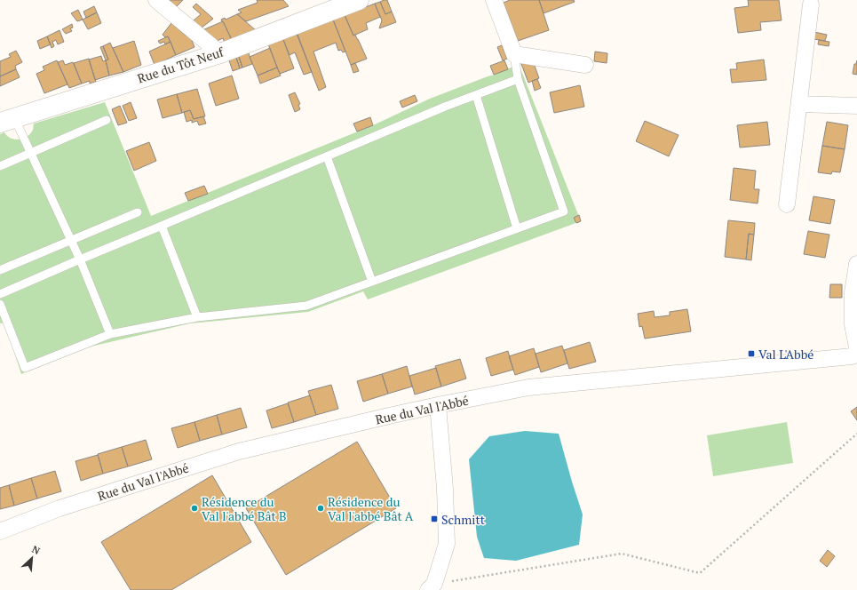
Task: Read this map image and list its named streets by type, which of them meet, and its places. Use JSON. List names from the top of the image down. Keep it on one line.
{"streets":{"street":["Rue du Tôt Neuf","Rue du Val l'Abbé"]},"places":{"transit":["Val L'Abbé","Schmitt"],"other":["Résidence du Val l'abbé Bât B","Résidence du Val l'abbé Bât A"]},"north":"top right"}
